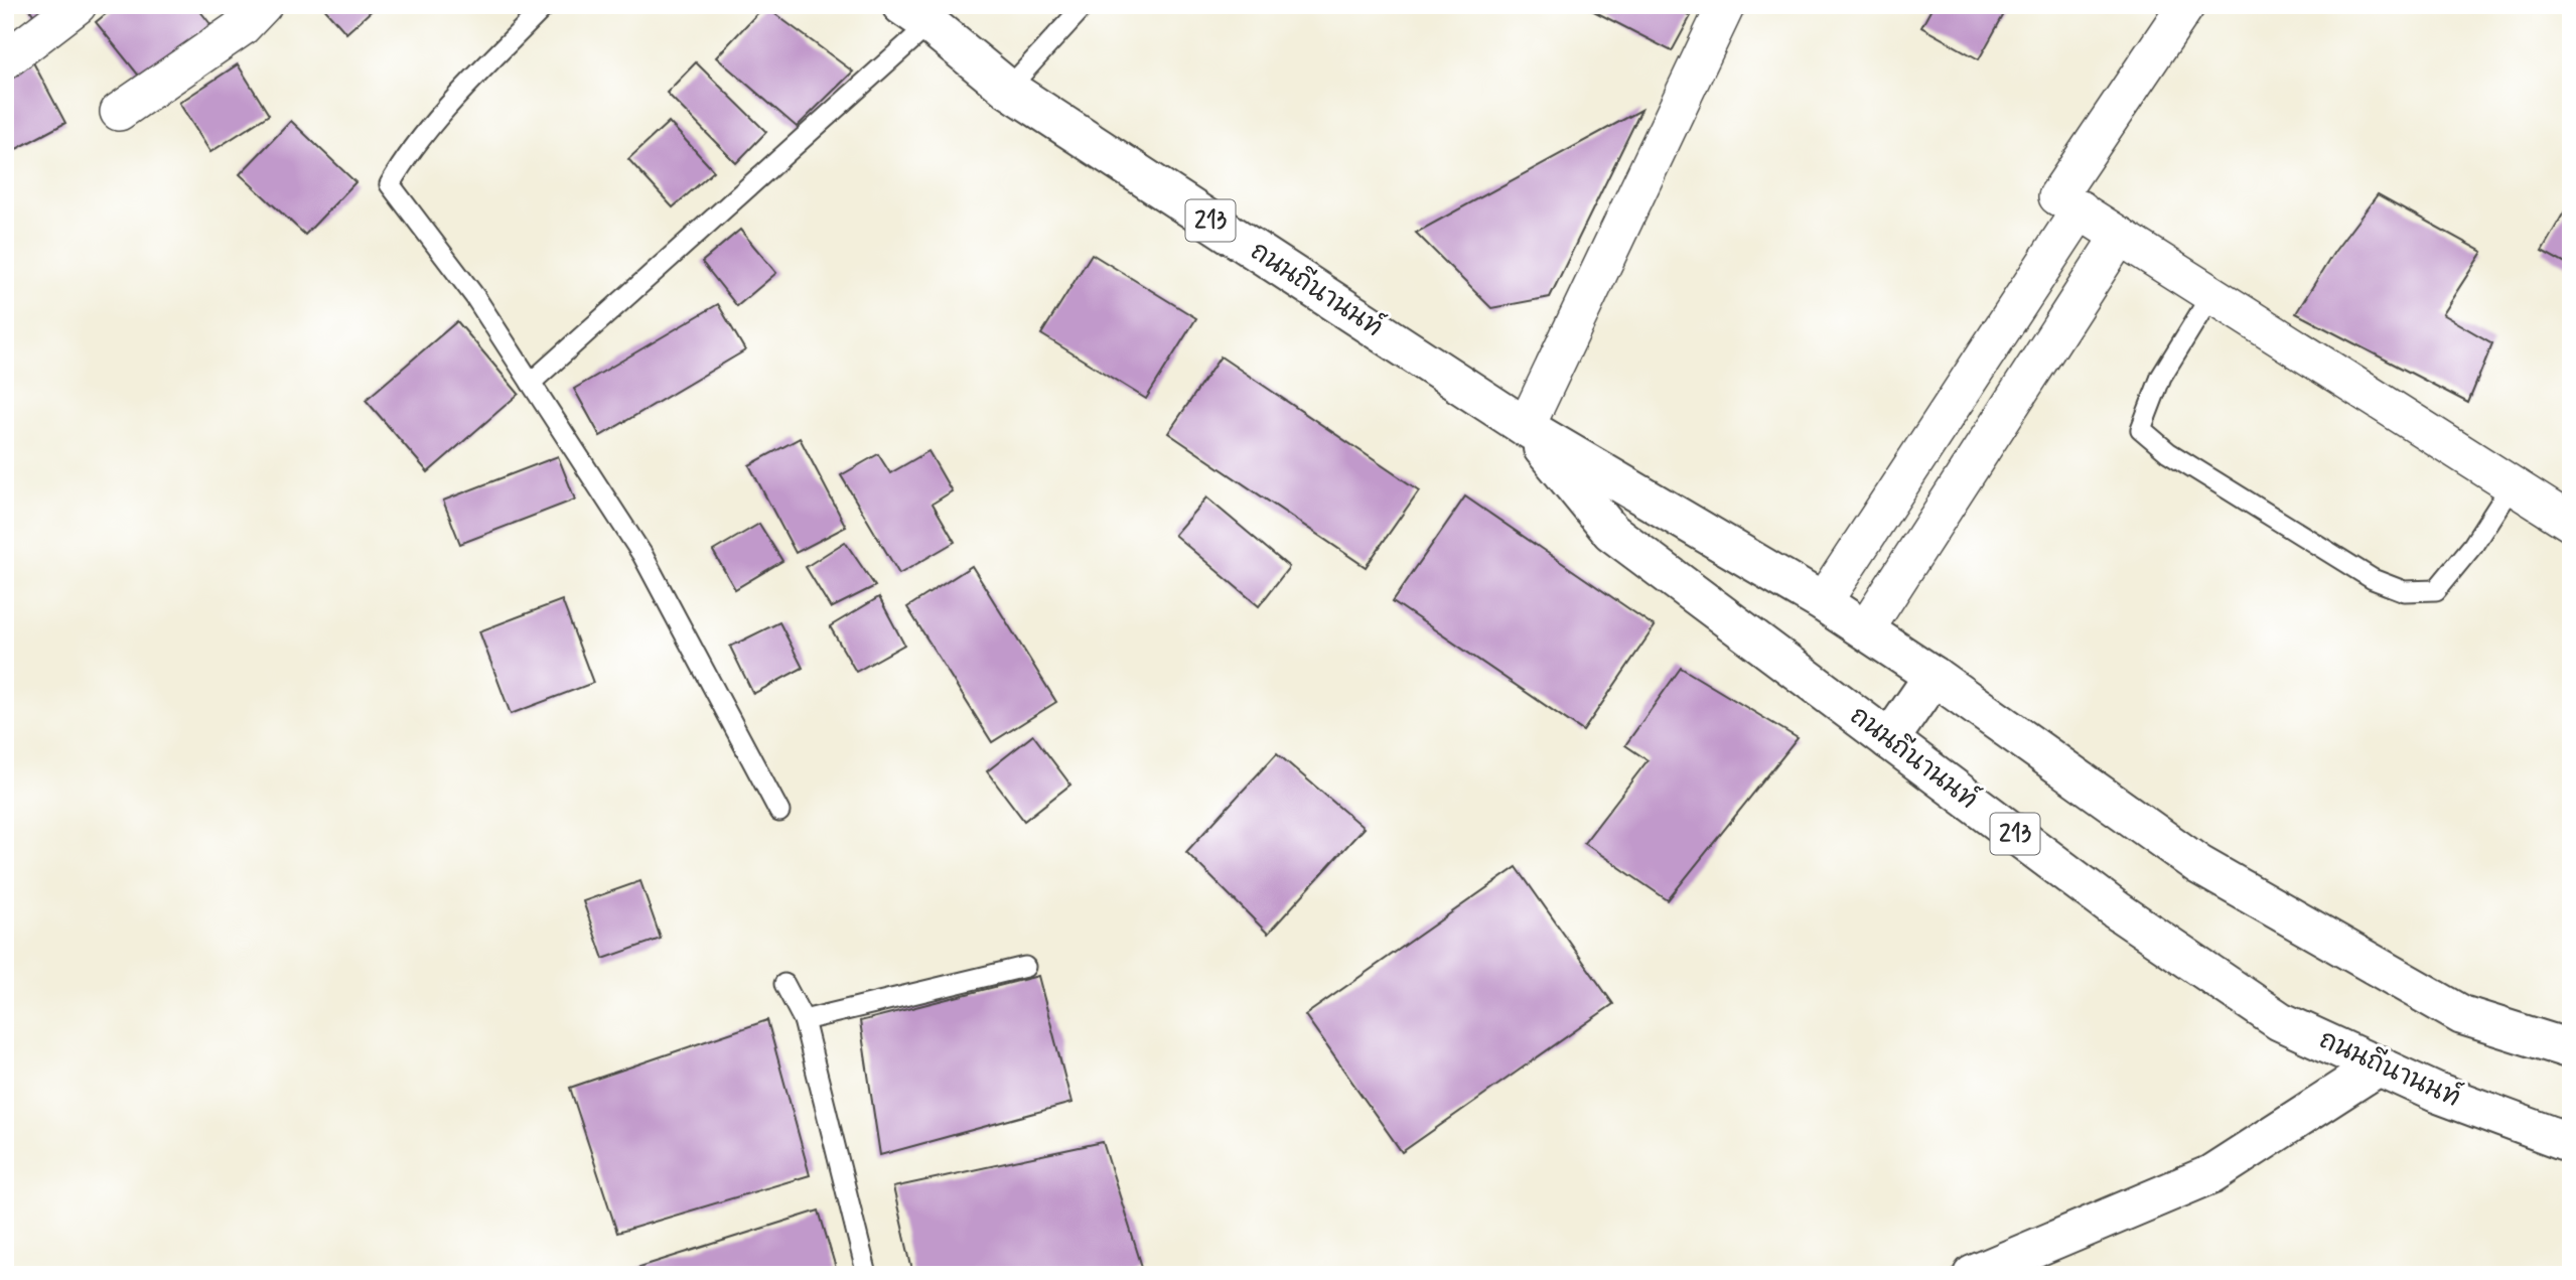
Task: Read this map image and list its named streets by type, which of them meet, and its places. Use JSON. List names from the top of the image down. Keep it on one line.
{"streets":{"main road":["213","ถนนถีนานนท์"]}}
